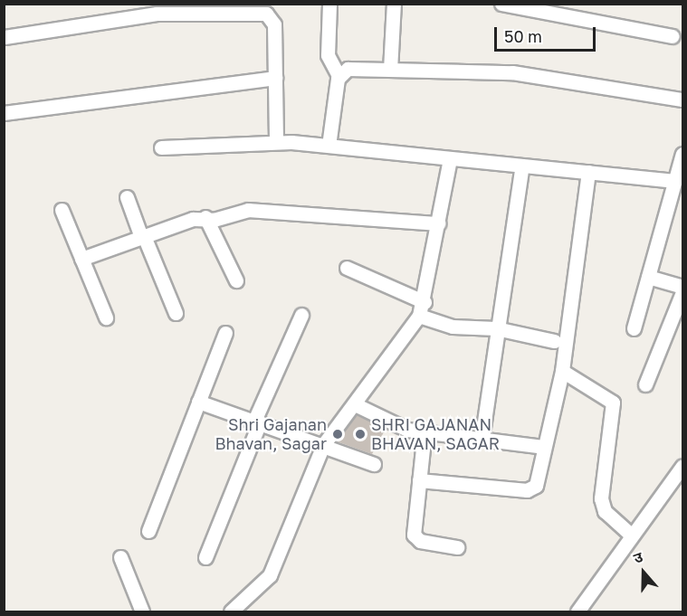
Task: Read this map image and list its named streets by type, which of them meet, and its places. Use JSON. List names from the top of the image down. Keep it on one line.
{"places":["Shri Gajanan Bhavan, Sagar","SHRI GAJANAN BHAVAN, SAGAR"],"scale_bar":"50 m","north":"top"}
